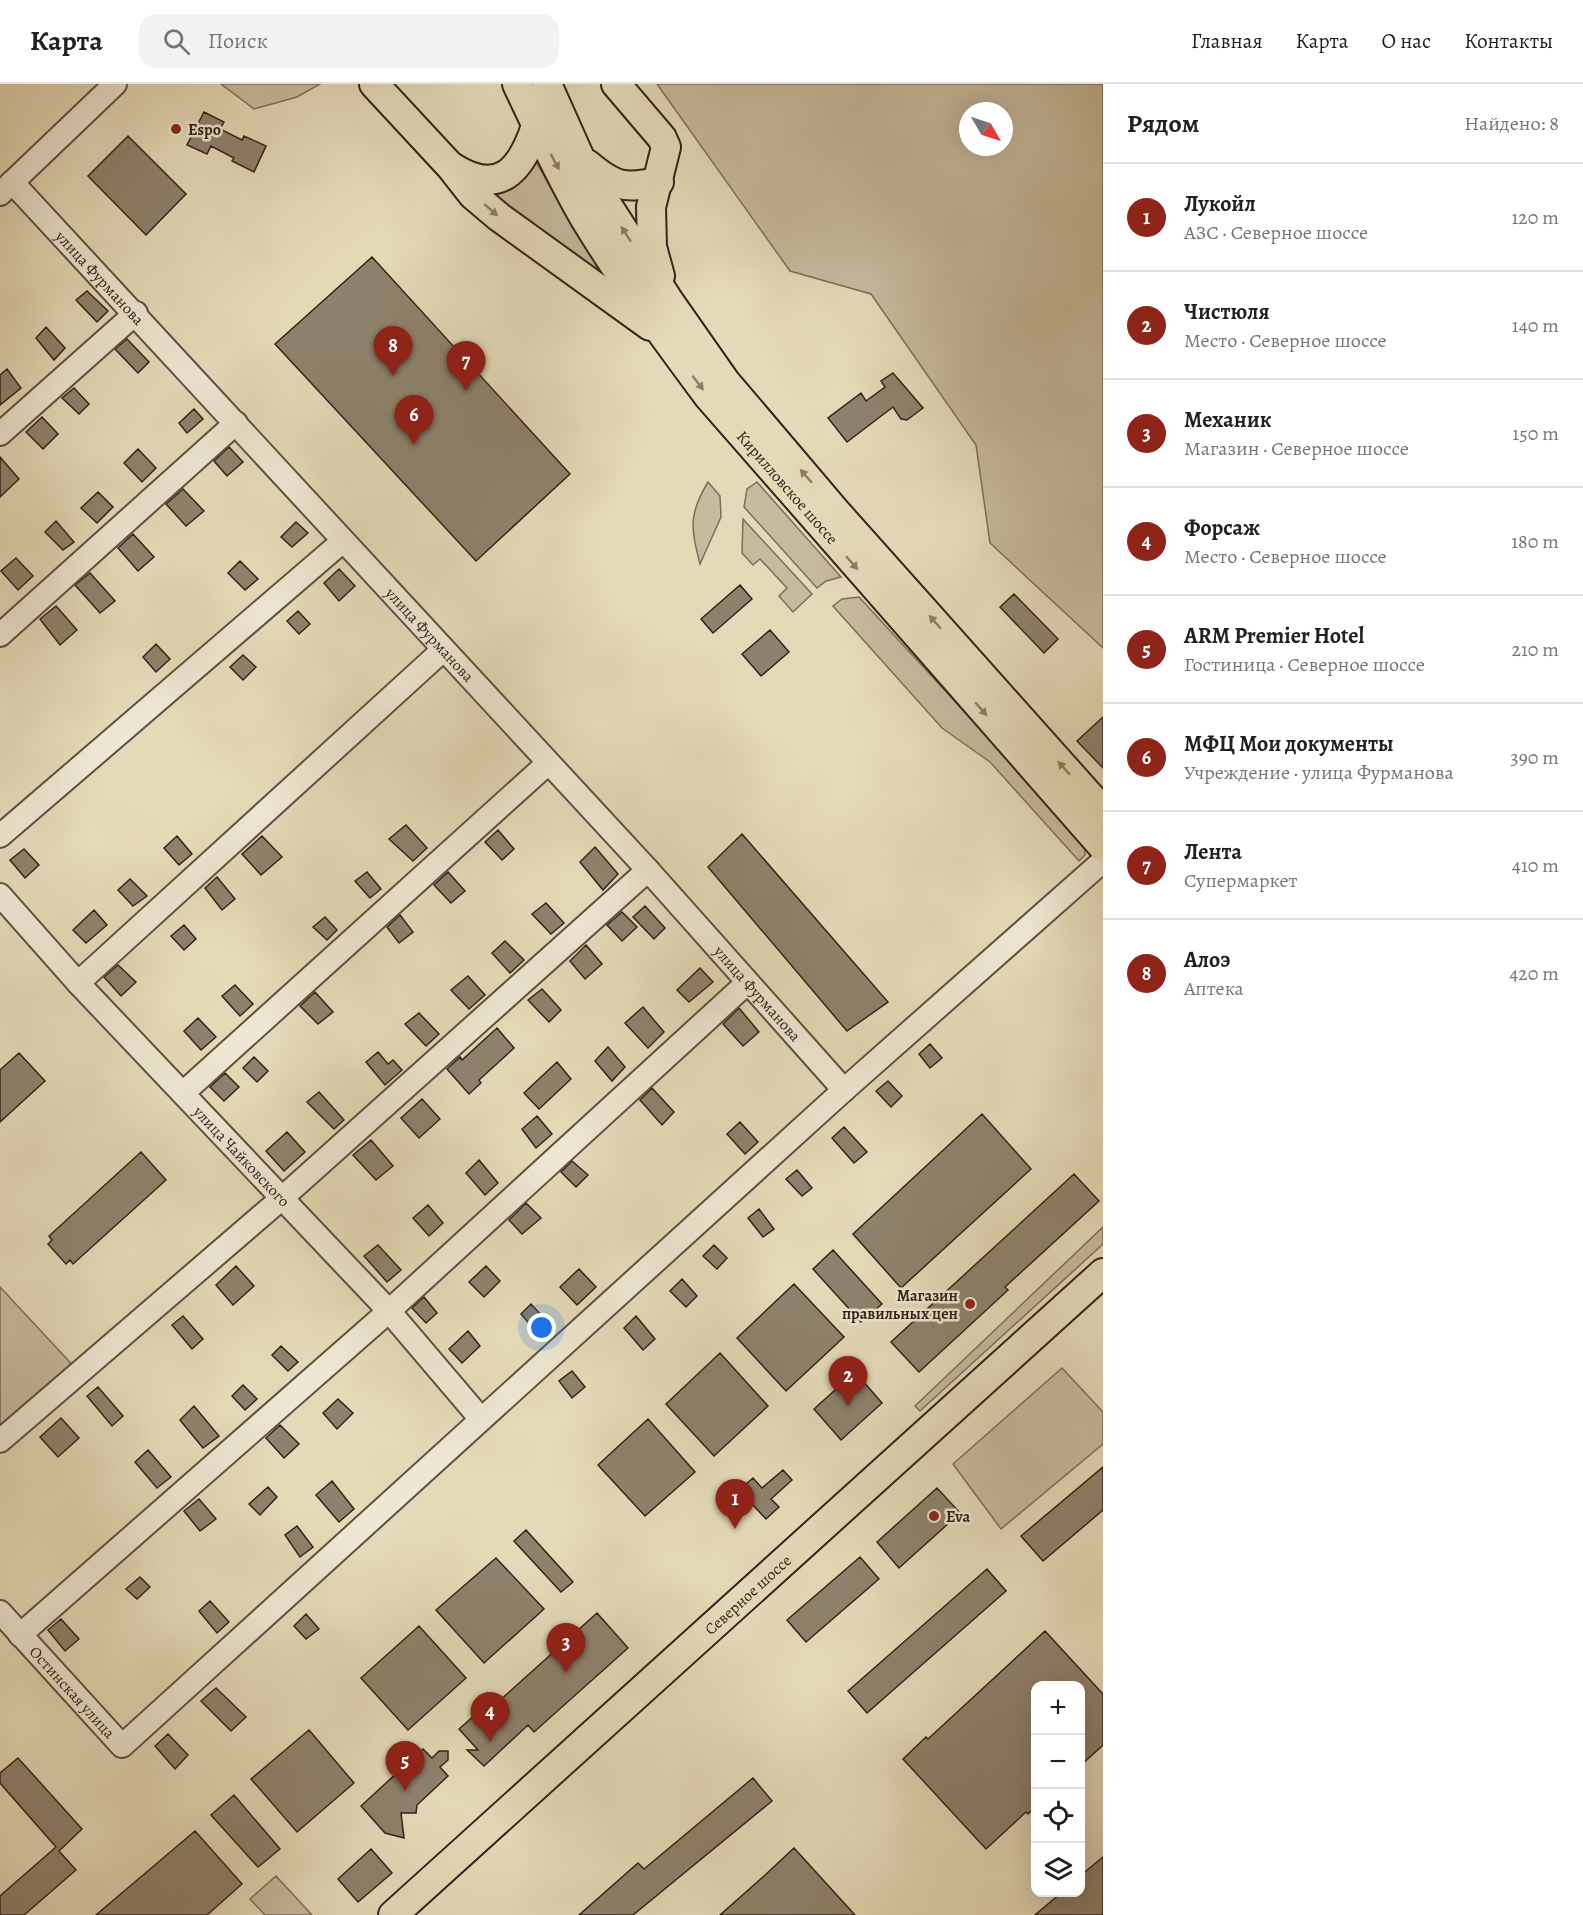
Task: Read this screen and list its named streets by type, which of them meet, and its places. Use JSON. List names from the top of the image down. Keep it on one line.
{"streets":{"main road":["Кирилловское шоссе","Северное шоссе"],"street":["улица Фурманова","улица Чайковского","Остинская улица"]},"crossings":[["улица Чайковского","Остинская улица"]],"places":["Espo","Магазин правильных цен","Eva"],"north":"bottom right","page":{"header":"Карта","search":"Поиск","nav":["Главная","Карта","О нас","Контакты"],"heading":["Рядом","Найдено: 8"],"list":[{"mark":"1","name":"Лукойл","note":"АЗС · Северное шоссе","value":"120 m"},{"mark":"2","name":"Чистюля","note":"Место · Северное шоссе","value":"140 m"},{"mark":"3","name":"Механик","note":"Магазин · Северное шоссе","value":"150 m"},{"mark":"4","name":"Форсаж","note":"Место · Северное шоссе","value":"180 m"},{"mark":"5","name":"ARM Premier Hotel","note":"Гостиница · Северное шоссе","value":"210 m"},{"mark":"6","name":"МФЦ Мои документы","note":"Учреждение · улица Фурманова","value":"390 m"},{"mark":"7","name":"Лента","note":"Супермаркет","value":"410 m"},{"mark":"8","name":"Алоэ","note":"Аптека","value":"420 m"}],"pins":["8","7","6","2","1","3","4","5"],"map_buttons":["+","−"]}}
